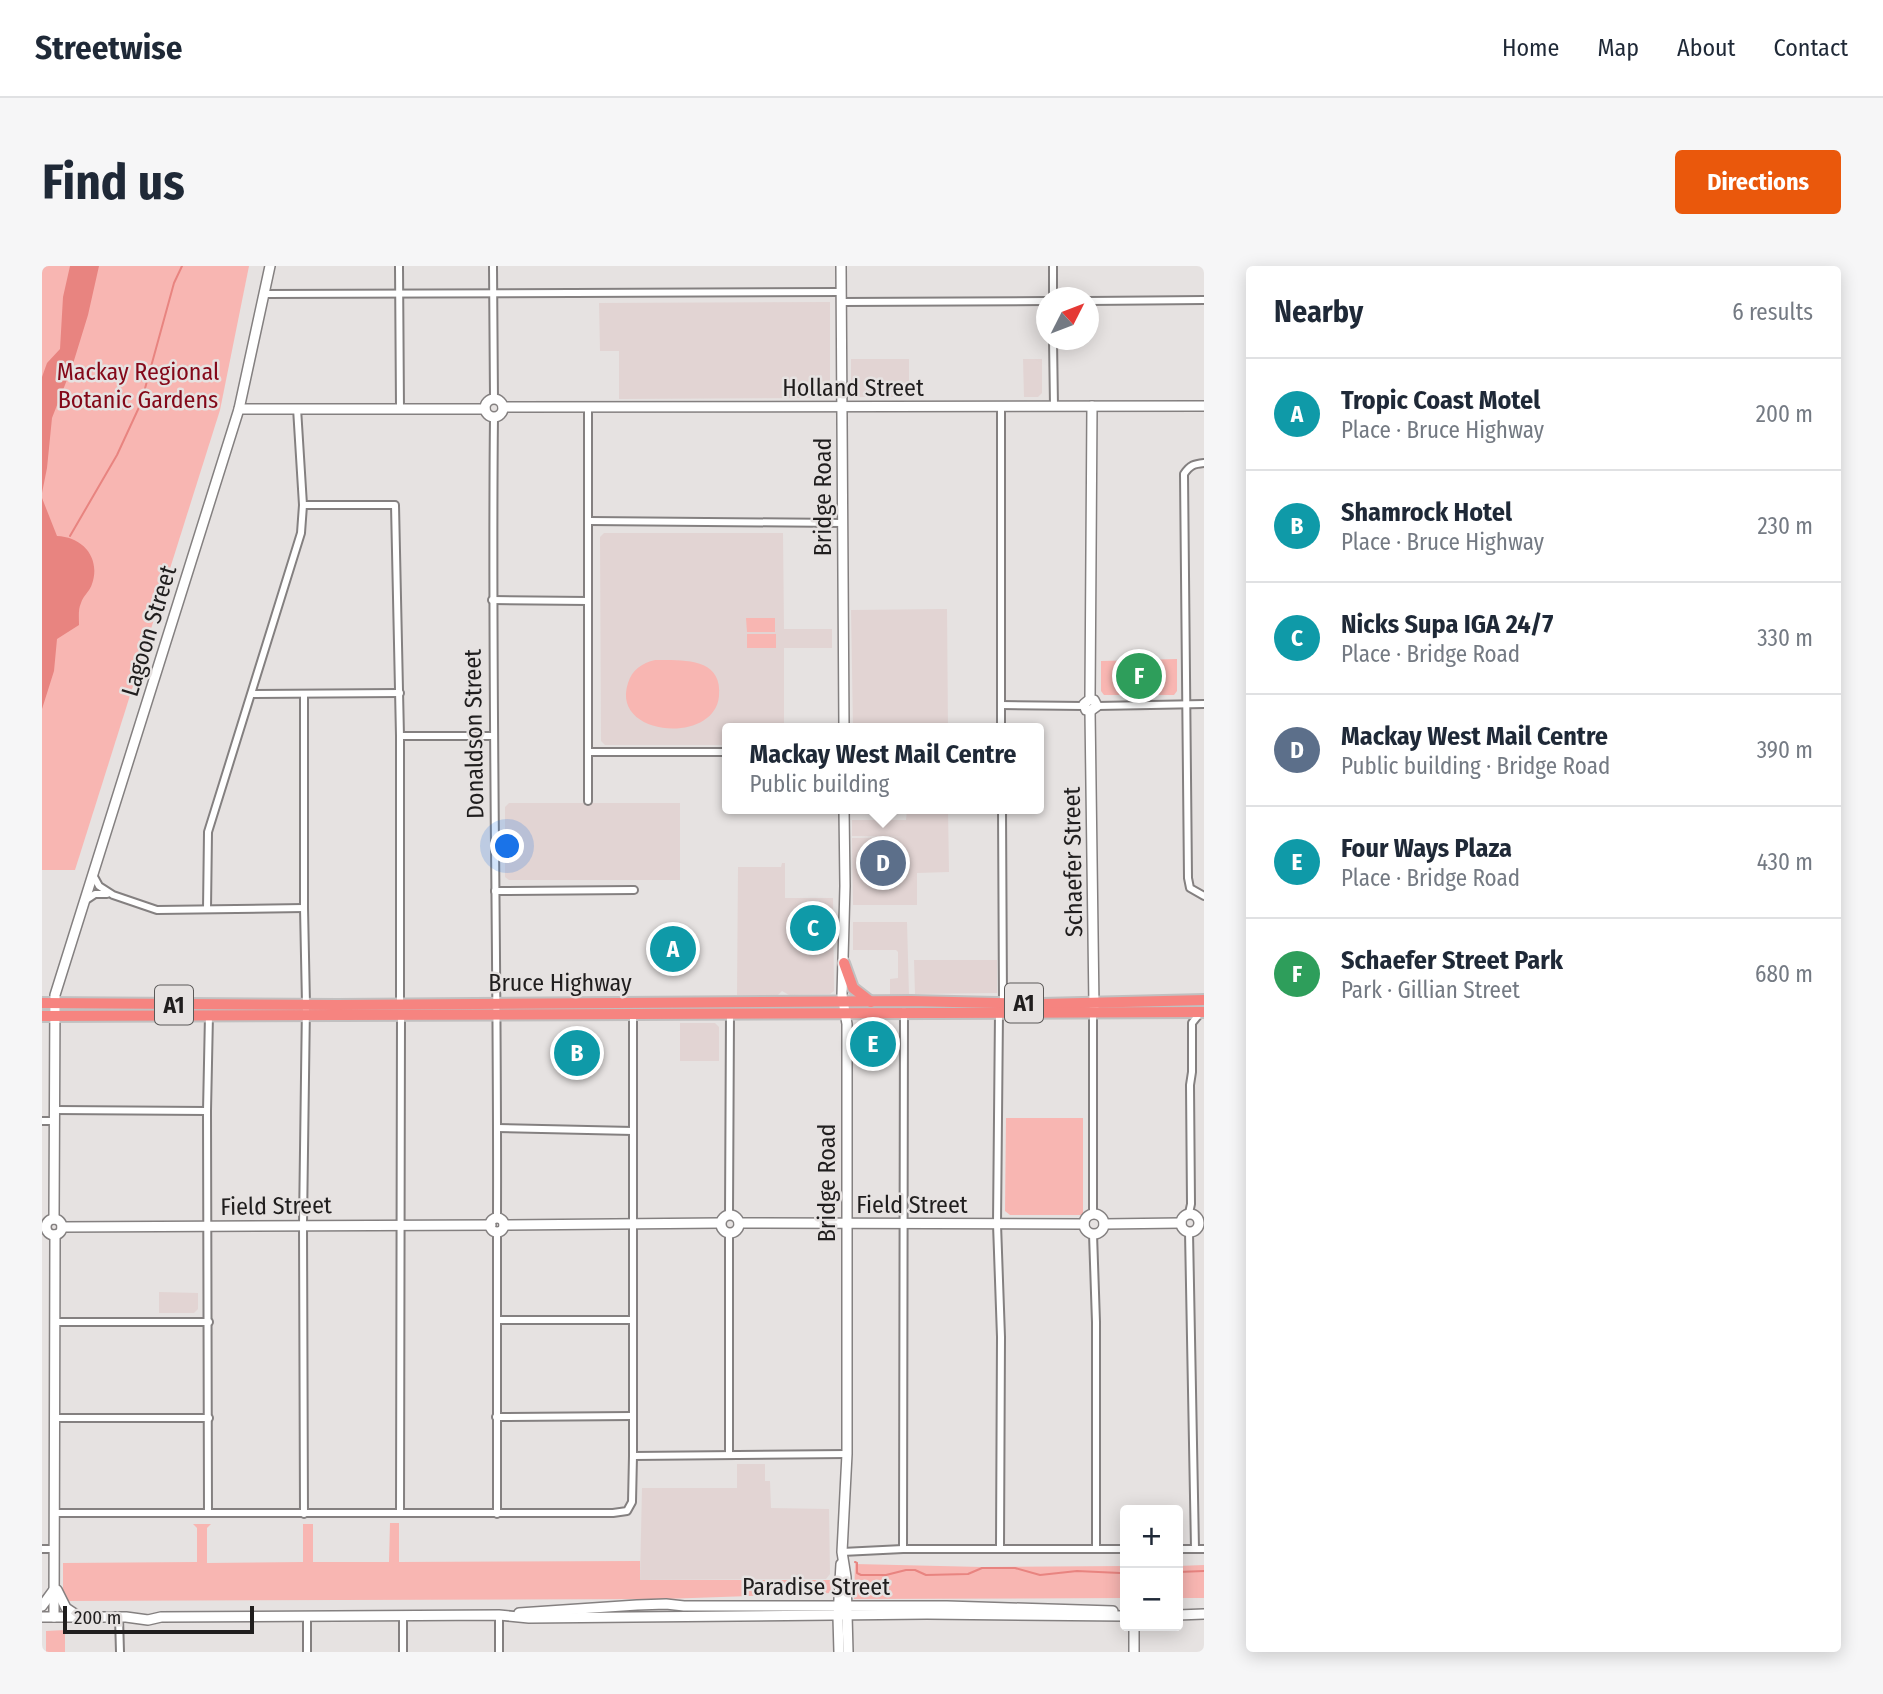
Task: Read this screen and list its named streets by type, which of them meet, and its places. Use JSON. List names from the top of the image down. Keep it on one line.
{"streets":{"highway":["Bruce Highway","A1"],"street":["Holland Street","Bridge Road","Lagoon Street","Donaldson Street","Schaefer Street","Field Street","Paradise Street"]},"crossings":[["Holland Street","Bridge Road"],["Holland Street","Donaldson Street"],["Holland Street","Schaefer Street"],["Bridge Road","Bruce Highway"],["Bridge Road","Field Street"],["Bridge Road","Paradise Street"],["Lagoon Street","Bruce Highway"],["Lagoon Street","Field Street"],["Donaldson Street","Bruce Highway"],["Donaldson Street","Field Street"],["Schaefer Street","Bruce Highway"]],"parks":["Mackay Regional Botanic Gardens"],"scale_bar":"200 m","north":"top right","page":{"header":"Streetwise","nav":["Home","Map","About","Contact"],"buttons":"Directions","title":"Find us","heading":["Nearby","6 results"],"list":[{"mark":"A","name":"Tropic Coast Motel","note":"Place · Bruce Highway","value":"200 m"},{"mark":"B","name":"Shamrock Hotel","note":"Place · Bruce Highway","value":"230 m"},{"mark":"C","name":"Nicks Supa IGA 24/7","note":"Place · Bridge Road","value":"330 m"},{"mark":"D","name":"Mackay West Mail Centre","note":"Public building · Bridge Road","value":"390 m"},{"mark":"E","name":"Four Ways Plaza","note":"Place · Bridge Road","value":"430 m"},{"mark":"F","name":"Schaefer Street Park","note":"Park · Gillian Street","value":"680 m"}],"pins":["F","D","C","A","E","B"],"popup":["Mackay West Mail Centre","Public building"],"map_buttons":["+","−"],"scale":"200 m"}}
